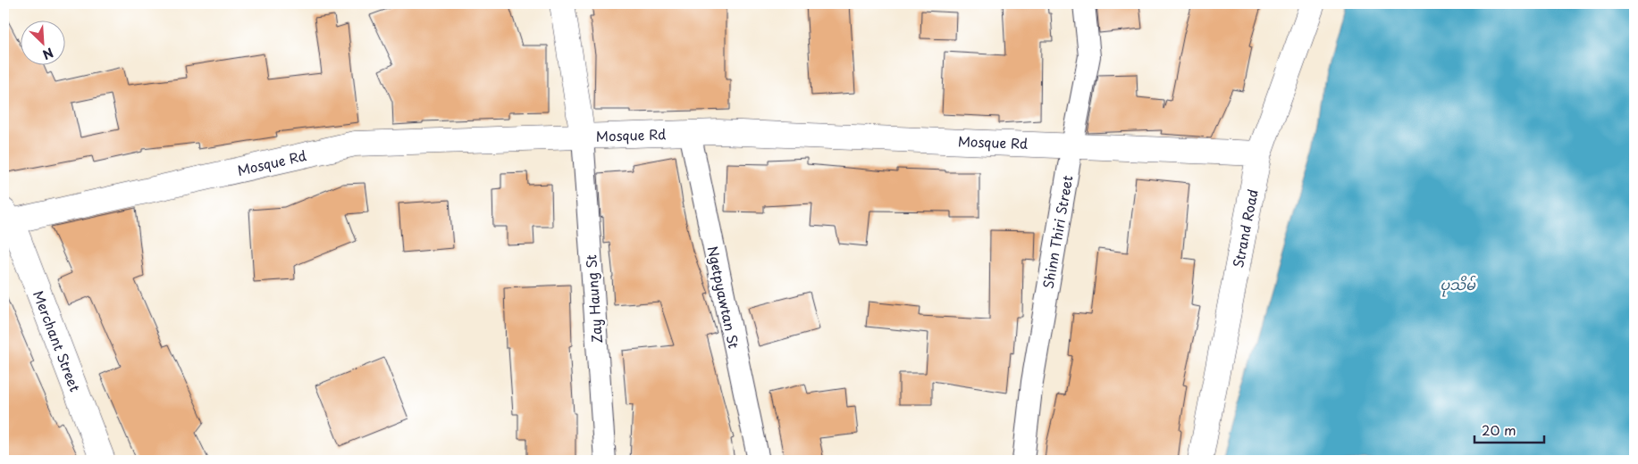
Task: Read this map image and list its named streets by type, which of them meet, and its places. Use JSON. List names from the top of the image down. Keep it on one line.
{"streets":{"street":["Mosque Rd","Strand Road","Shinn Thiri Street","Ngetpyawtan St","Zay Haung St","Merchant Street"]},"crossings":[["Mosque Rd","Strand Road"],["Mosque Rd","Shinn Thiri Street"],["Mosque Rd","Ngetpyawtan St"],["Mosque Rd","Zay Haung St"],["Mosque Rd","Merchant Street"]],"water":["ပုသိမ်"],"scale_bar":"20 m","north":"bottom right"}
